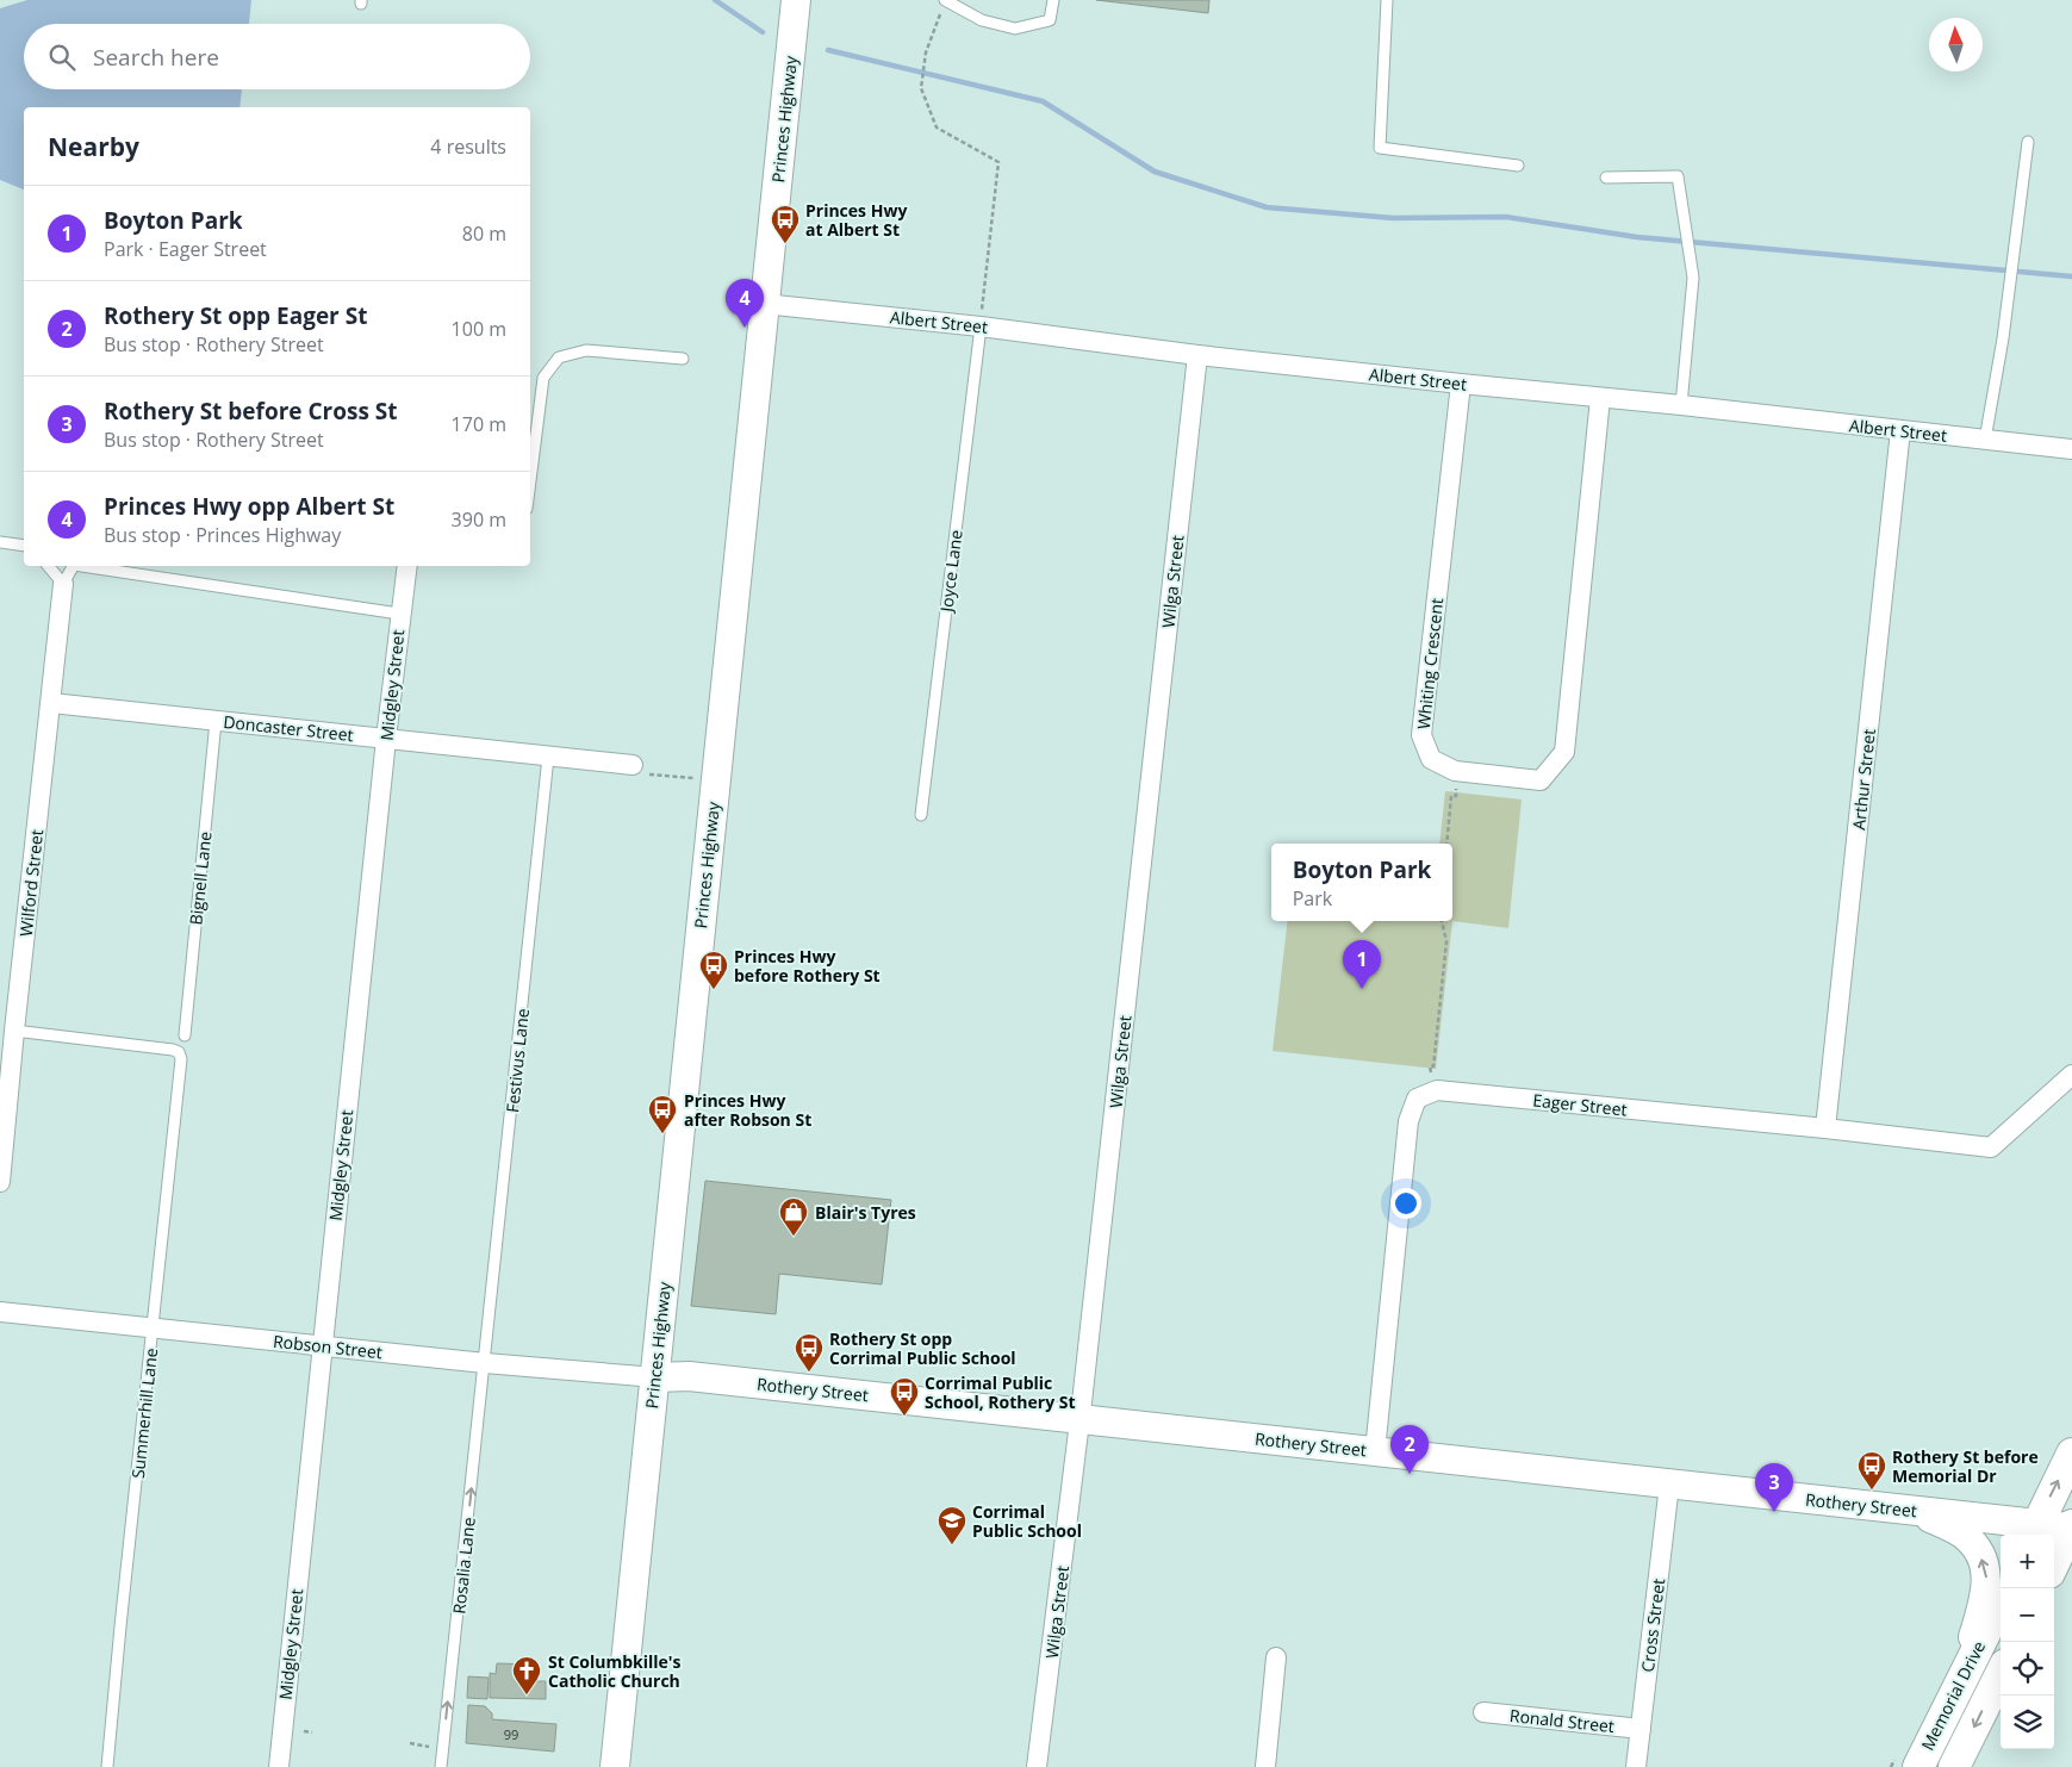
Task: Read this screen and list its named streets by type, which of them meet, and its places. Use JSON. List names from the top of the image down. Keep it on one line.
{"streets":{"main road":["Princes Highway","Rothery Street","Memorial Drive"],"street":["Albert Street","Wilga Street","Whiting Crescent","Midgley Street","Doncaster Street","Arthur Street","Wilford Street","Eager Street","Robson Street","Cross Street","Ronald Street"],"lane":["Joyce Lane","Bignell Lane","Festivus Lane","Summerhill Lane","Rosalia Lane"]},"crossings":[["Princes Highway","Albert Street"],["Princes Highway","Robson Street"],["Princes Highway","Rothery Street"],["Albert Street","Joyce Lane"],["Albert Street","Wilga Street"],["Albert Street","Whiting Crescent"],["Albert Street","Arthur Street"],["Wilga Street","Rothery Street"],["Midgley Street","Doncaster Street"],["Midgley Street","Robson Street"],["Doncaster Street","Bignell Lane"],["Doncaster Street","Wilford Street"],["Doncaster Street","Festivus Lane"],["Arthur Street","Eager Street"],["Wilford Street","Summerhill Lane"],["Festivus Lane","Robson Street"],["Festivus Lane","Rosalia Lane"],["Eager Street","Rothery Street"],["Robson Street","Rothery Street"],["Robson Street","Summerhill Lane"],["Robson Street","Rosalia Lane"],["Rothery Street","Cross Street"],["Cross Street","Ronald Street"]],"one_way":["Rosalia Lane"],"places":{"bus stop":["Princes Hwy at Albert St","Princes Hwy before Rothery St","Princes Hwy after Robson St","Rothery St opp Corrimal Public School","Corrimal Public School, Rothery St","Rothery St before Memorial Dr"],"shop":["Blair's Tyres"],"school or university":["Corrimal Public School"],"church":["St Columbkille's Catholic Church"]},"house_numbers":["99"],"north":"top","page":{"search":"Search here","heading":["Nearby","4 results"],"list":[{"mark":"1","name":"Boyton Park","note":"Park · Eager Street","value":"80 m"},{"mark":"2","name":"Rothery St opp Eager St","note":"Bus stop · Rothery Street","value":"100 m"},{"mark":"3","name":"Rothery St before Cross St","note":"Bus stop · Rothery Street","value":"170 m"},{"mark":"4","name":"Princes Hwy opp Albert St","note":"Bus stop · Princes Highway","value":"390 m"}],"pins":["4","1","2","3"],"popup":["Boyton Park","Park"],"map_buttons":["+","−"]}}
